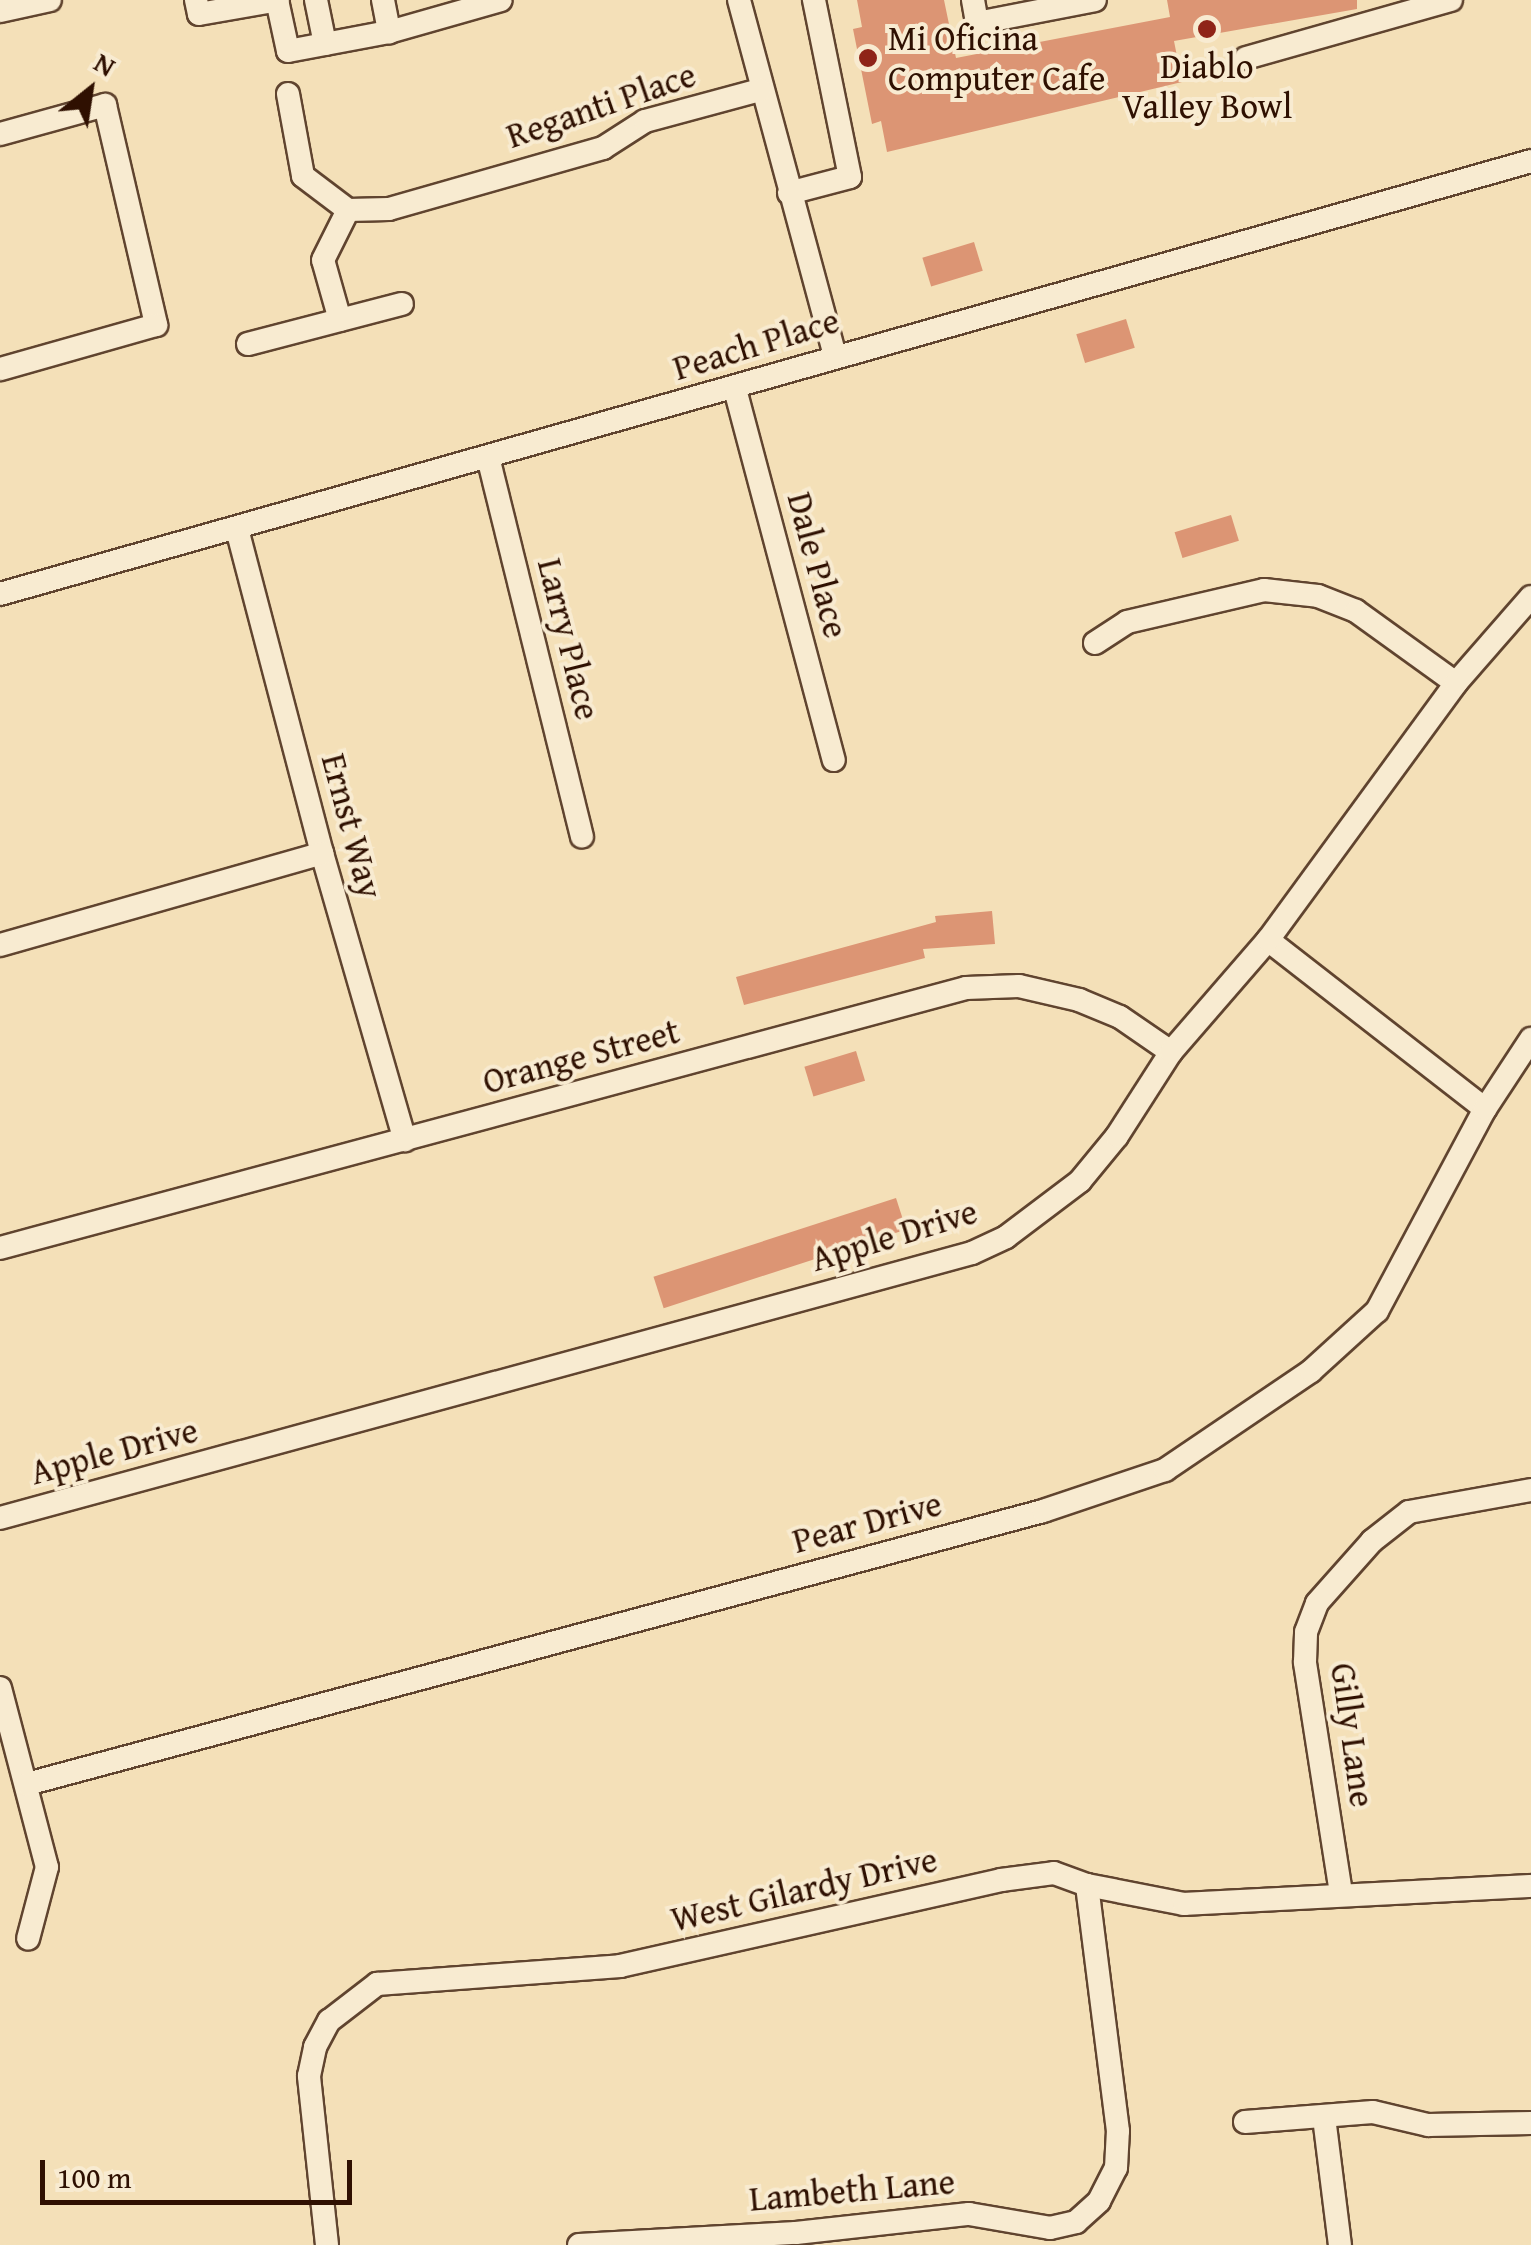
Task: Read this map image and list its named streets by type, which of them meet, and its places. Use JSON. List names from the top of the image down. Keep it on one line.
{"streets":{"street":["Reganti Place","Peach Place","Dale Place","Larry Place","Ernst Way","Orange Street","Apple Drive","Pear Drive","Gilly Lane","West Gilardy Drive","Lambeth Lane"]},"crossings":[["Peach Place","Dale Place"],["Peach Place","Larry Place"],["Peach Place","Ernst Way"],["Ernst Way","Orange Street"],["Orange Street","Apple Drive"],["Gilly Lane","West Gilardy Drive"],["West Gilardy Drive","Lambeth Lane"]],"places":["Diablo Valley Bowl","Mi Oficina Computer Cafe"],"scale_bar":"100 m","north":"top right"}
